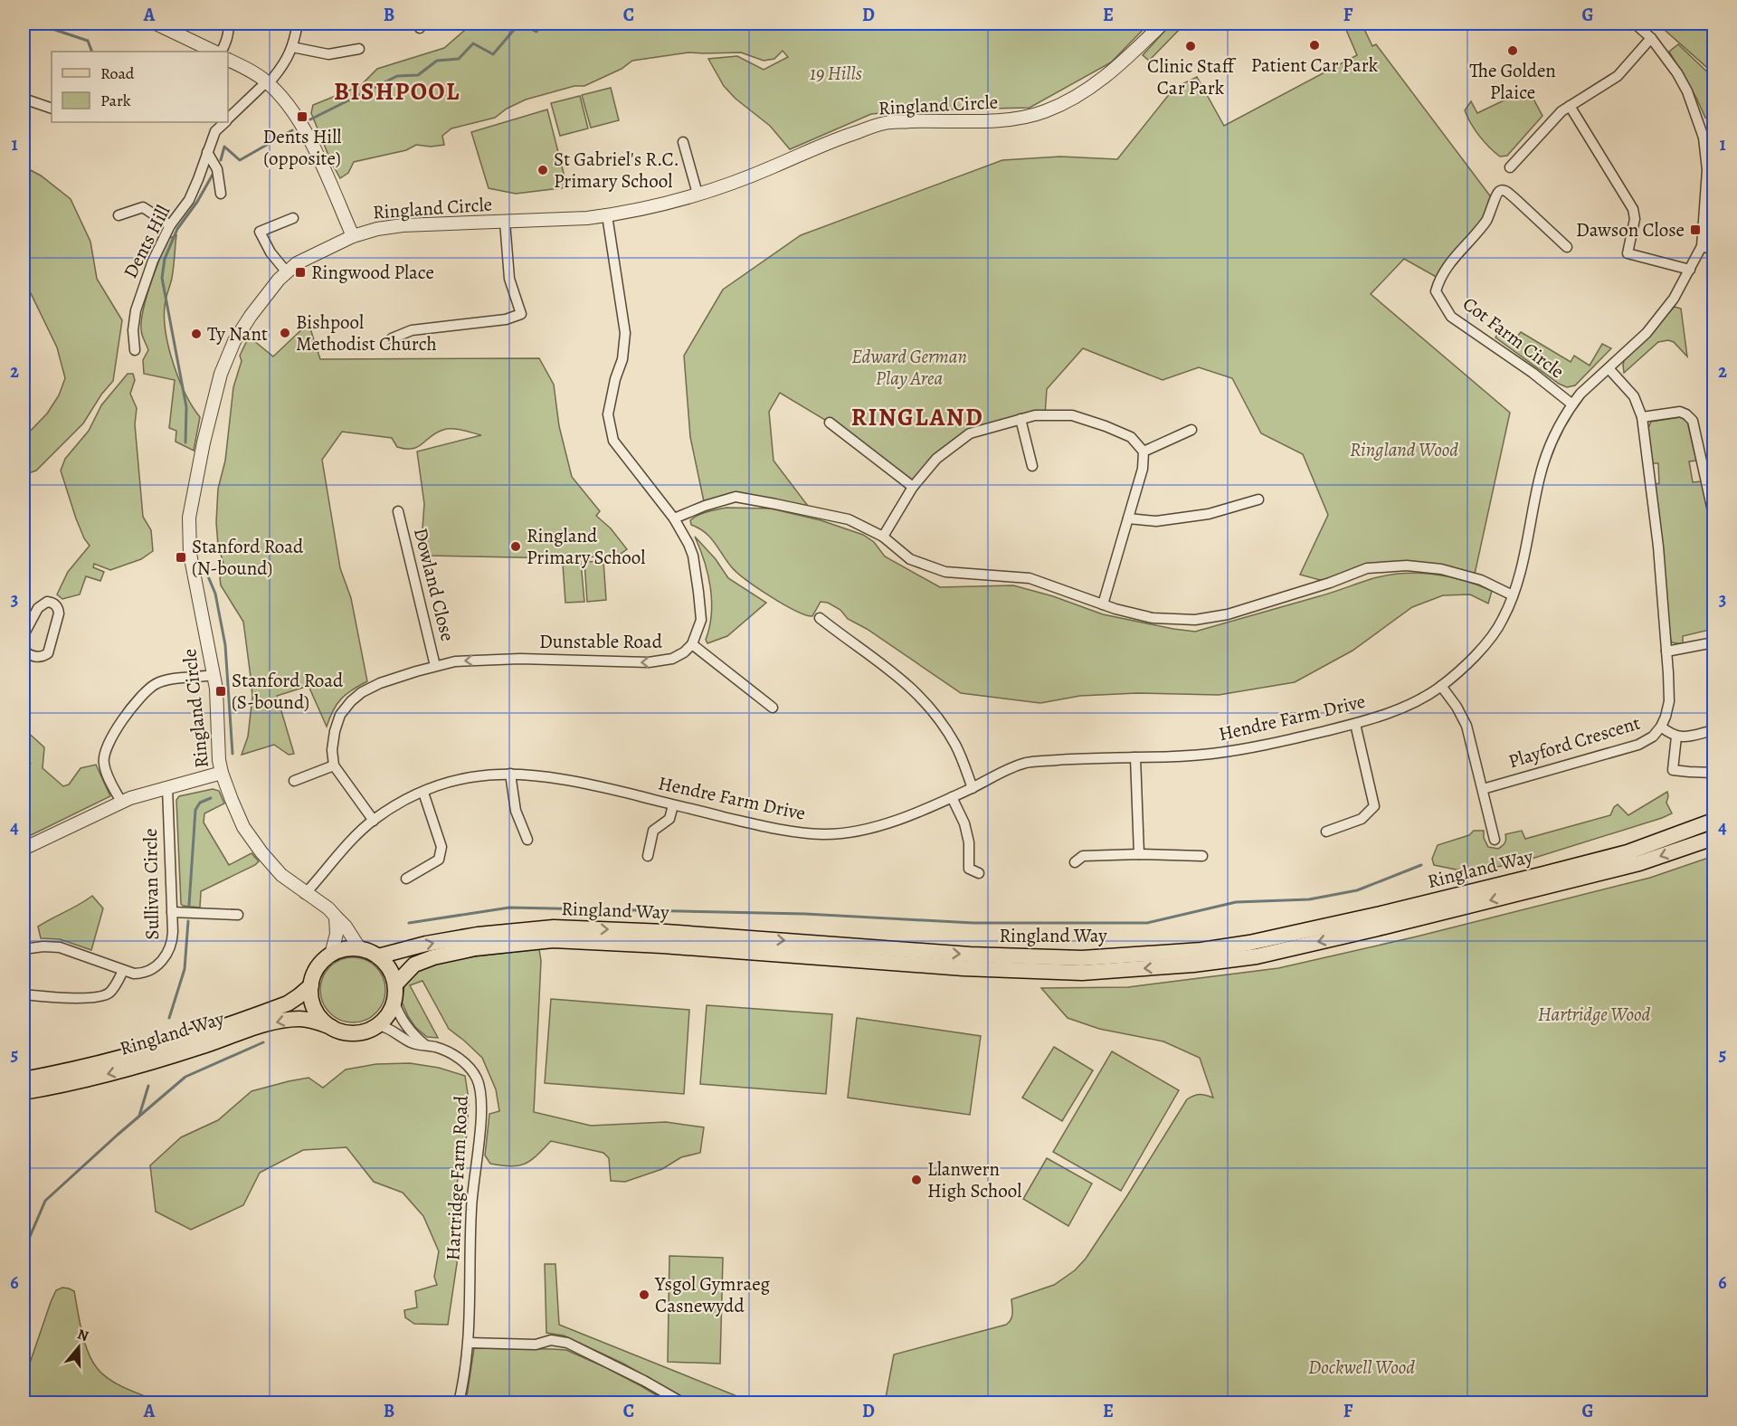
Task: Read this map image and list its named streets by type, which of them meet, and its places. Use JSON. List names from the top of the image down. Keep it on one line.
{"streets":{"main road":["Ringland Way"],"street":["Ringland Circle","Dents Hill","Cot Farm Circle","Dowland Close","Dunstable Road","Hendre Farm Drive","Playford Crescent","Sullivan Circle","Hartridge Farm Road"]},"crossings":[["Ringland Circle","Hendre Farm Drive"],["Ringland Circle","Ringland Way"],["Ringland Circle","Hartridge Farm Road"],["Cot Farm Circle","Hendre Farm Drive"],["Dowland Close","Dunstable Road"],["Hendre Farm Drive","Playford Crescent"],["Ringland Way","Hartridge Farm Road"]],"one_way":["Dunstable Road"],"districts":["BISHPOOL","RINGLAND"],"parks":["19 Hills","Edward German Play Area","Ringland Wood","Hartridge Wood","Dockwell Wood"],"places":{"other":["Patient Car Park","Clinic Staff Car Park","The Golden Plaice","St Gabriel's R.C. Primary School","Bishpool Methodist Church","Ty Nant","Ringland Primary School","Llanwern High School","Ysgol Gymraeg Casnewydd"],"transit":["Dents Hill (opposite)","Dawson Close","Ringwood Place","Stanford Road (N-bound)","Stanford Road (S-bound)"]},"legend":["Road","Park"],"north":"top","grid":{"columns":["A","B","C","D","E","F","G"],"rows":["1","2","3","4","5","6"]}}
